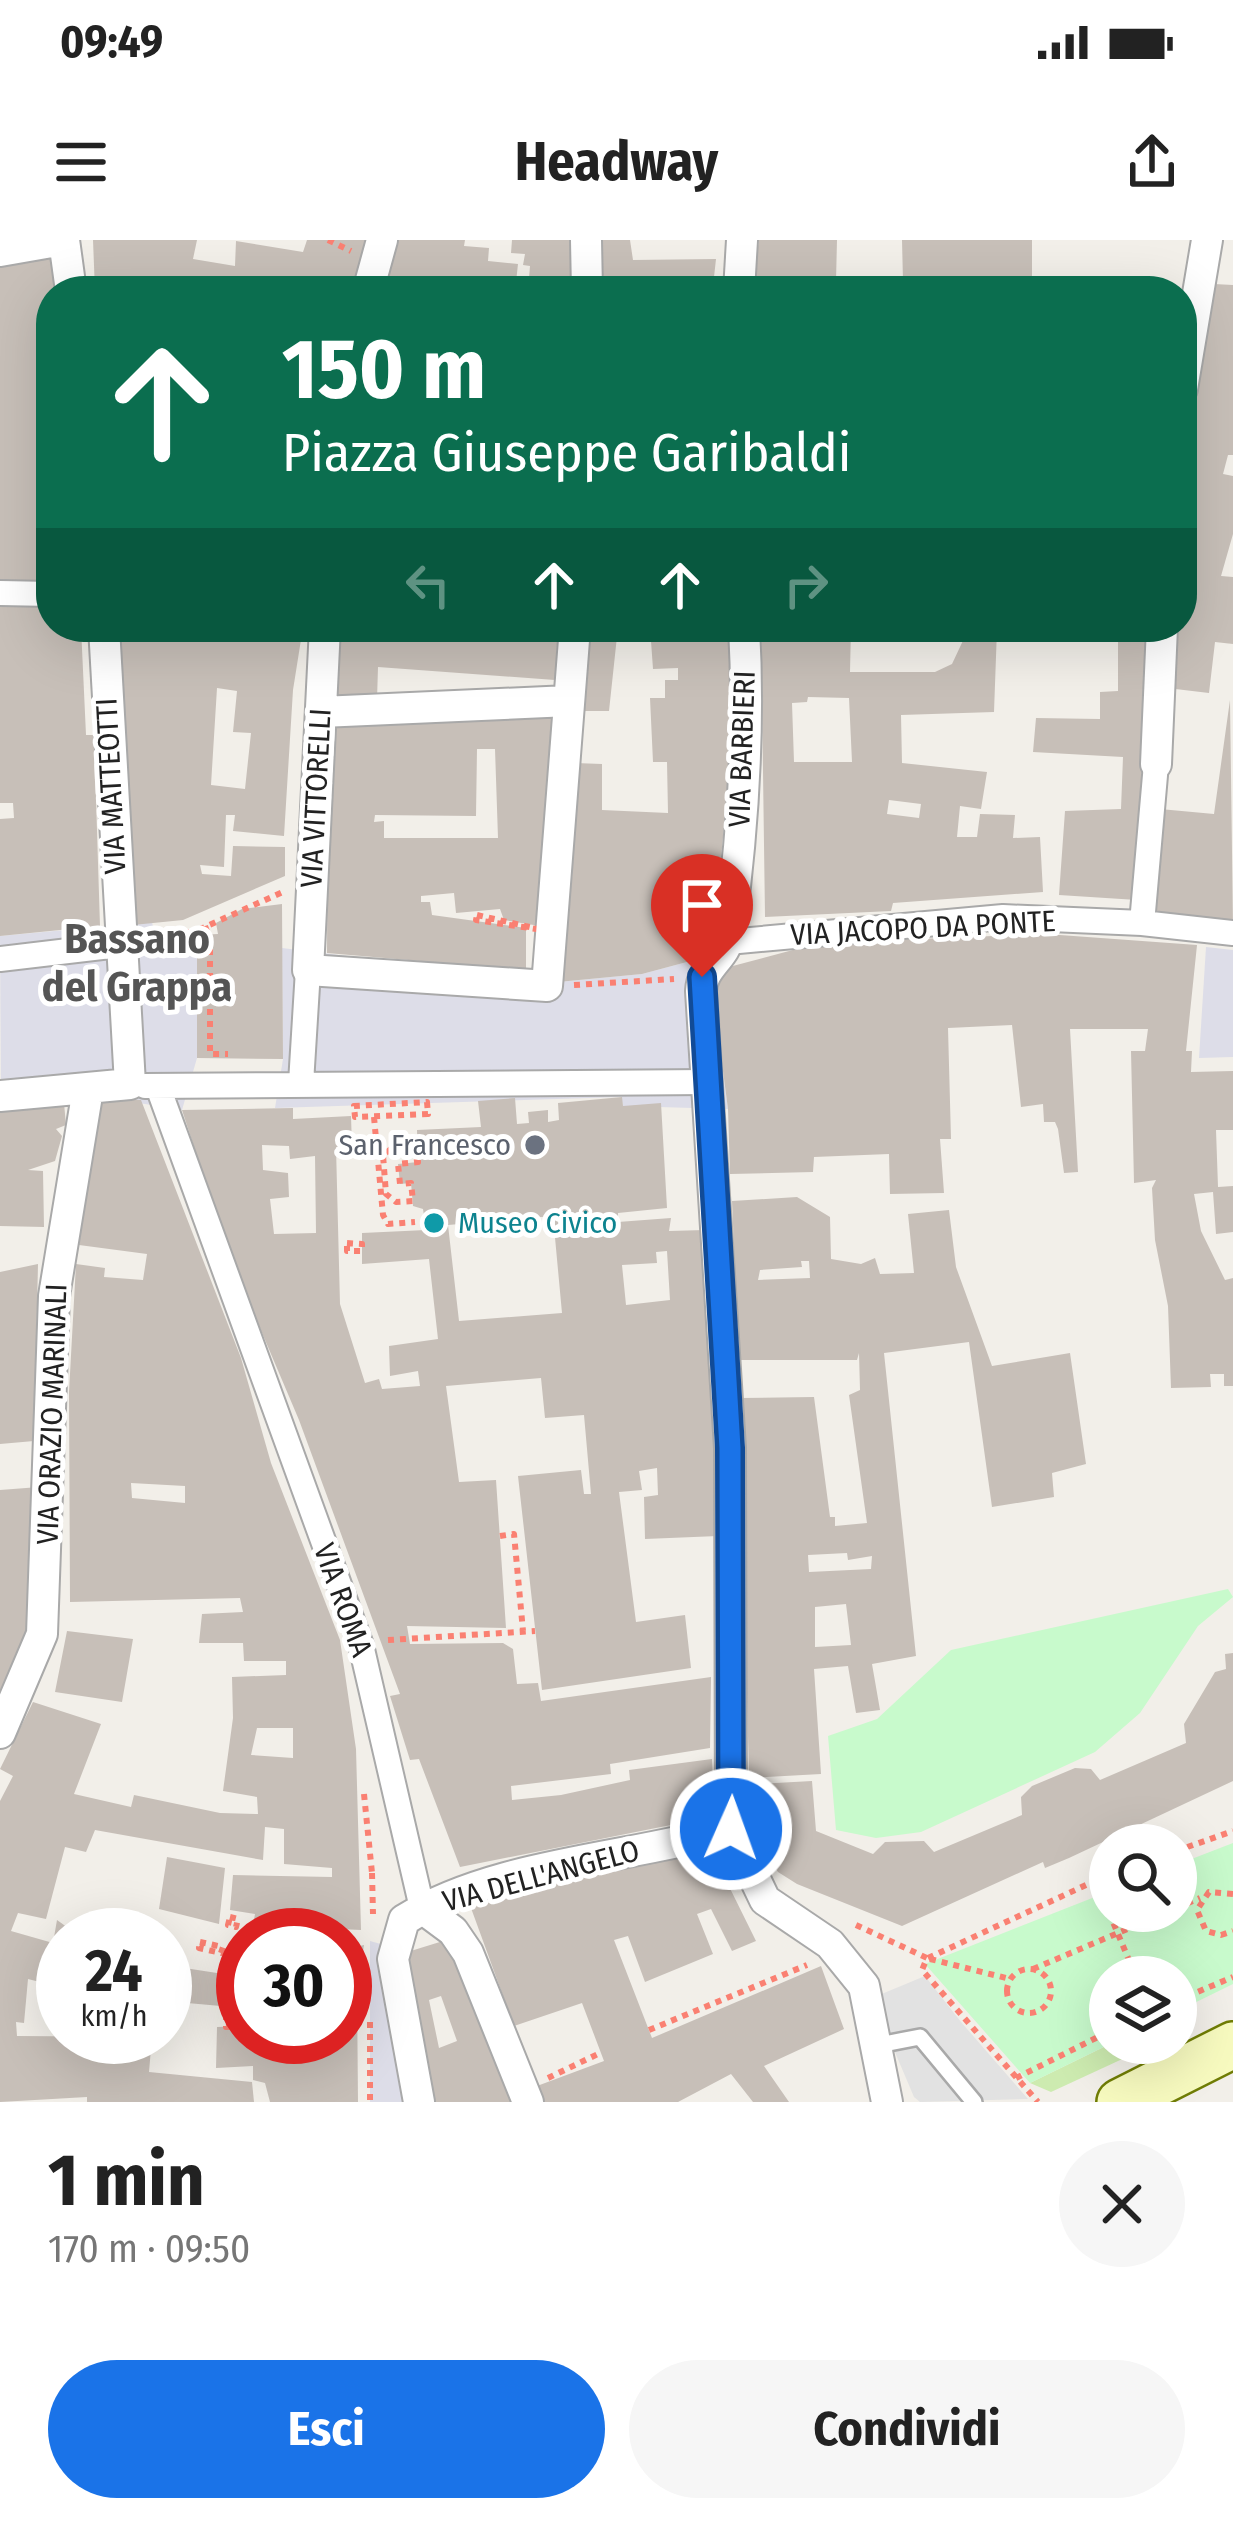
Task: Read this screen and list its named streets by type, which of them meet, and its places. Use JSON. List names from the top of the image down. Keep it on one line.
{"streets":{"street":["VIA BARBIERI","VIA MATTEOTTI","VIA VITTORELLI","VIA JACOPO DA PONTE","VIA ORAZIO MARINALI","VIA ROMA","VIA DELL'ANGELO"]},"crossings":[["VIA BARBIERI","VIA JACOPO DA PONTE"],["VIA MATTEOTTI","VIA ROMA"],["VIA ROMA","VIA DELL'ANGELO"]],"districts":["Bassano del Grappa"],"places":["San Francesco","Museo Civico"],"page":{"status":"09:49","header":"Headway","turn":["150 m","Piazza Giuseppe Garibaldi"],"speed":"24 km/h","limit":"30","heading":["1 min","170 m · 09:50"],"buttons":["Esci","Condividi"]}}
